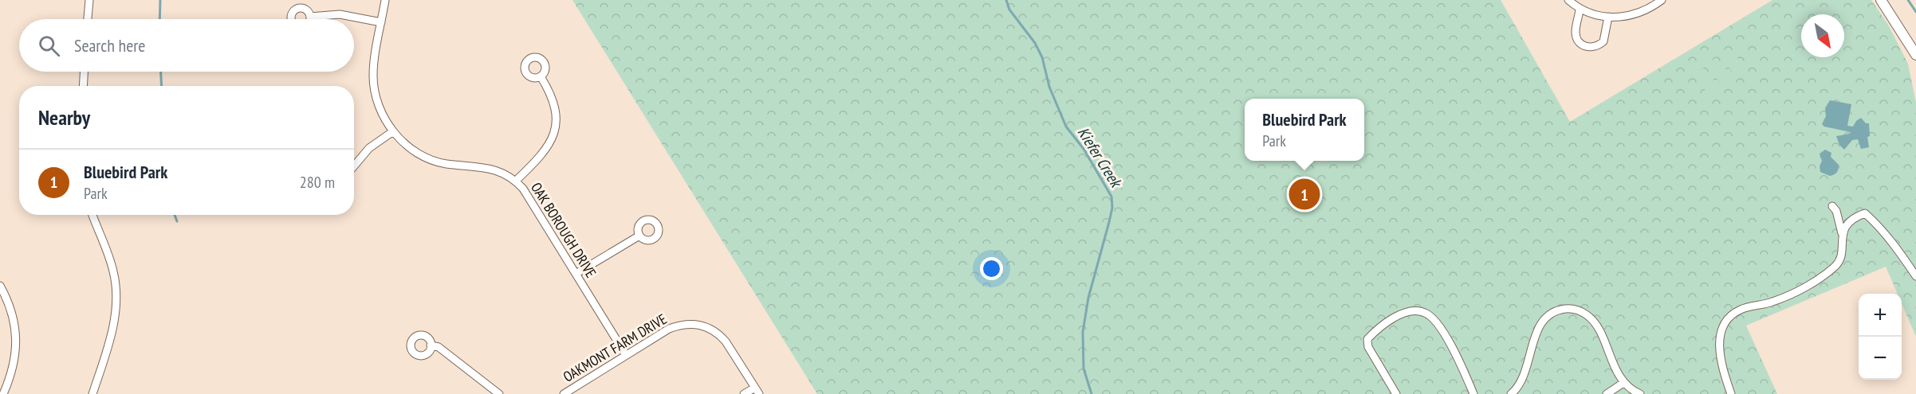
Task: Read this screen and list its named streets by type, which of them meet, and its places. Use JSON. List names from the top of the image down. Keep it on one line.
{"streets":{"street":["OAK BOROUGH DRIVE","OAKMONT FARM DRIVE"]},"crossings":[["OAK BOROUGH DRIVE","OAKMONT FARM DRIVE"]],"water":["Kiefer Creek"],"north":"bottom right","page":{"search":"Search here","heading":"Nearby","popup":["Bluebird Park","Park"],"list":[{"mark":"1","name":"Bluebird Park","note":"Park","value":"280 m"}],"pins":"1","map_buttons":["+","−"]}}
